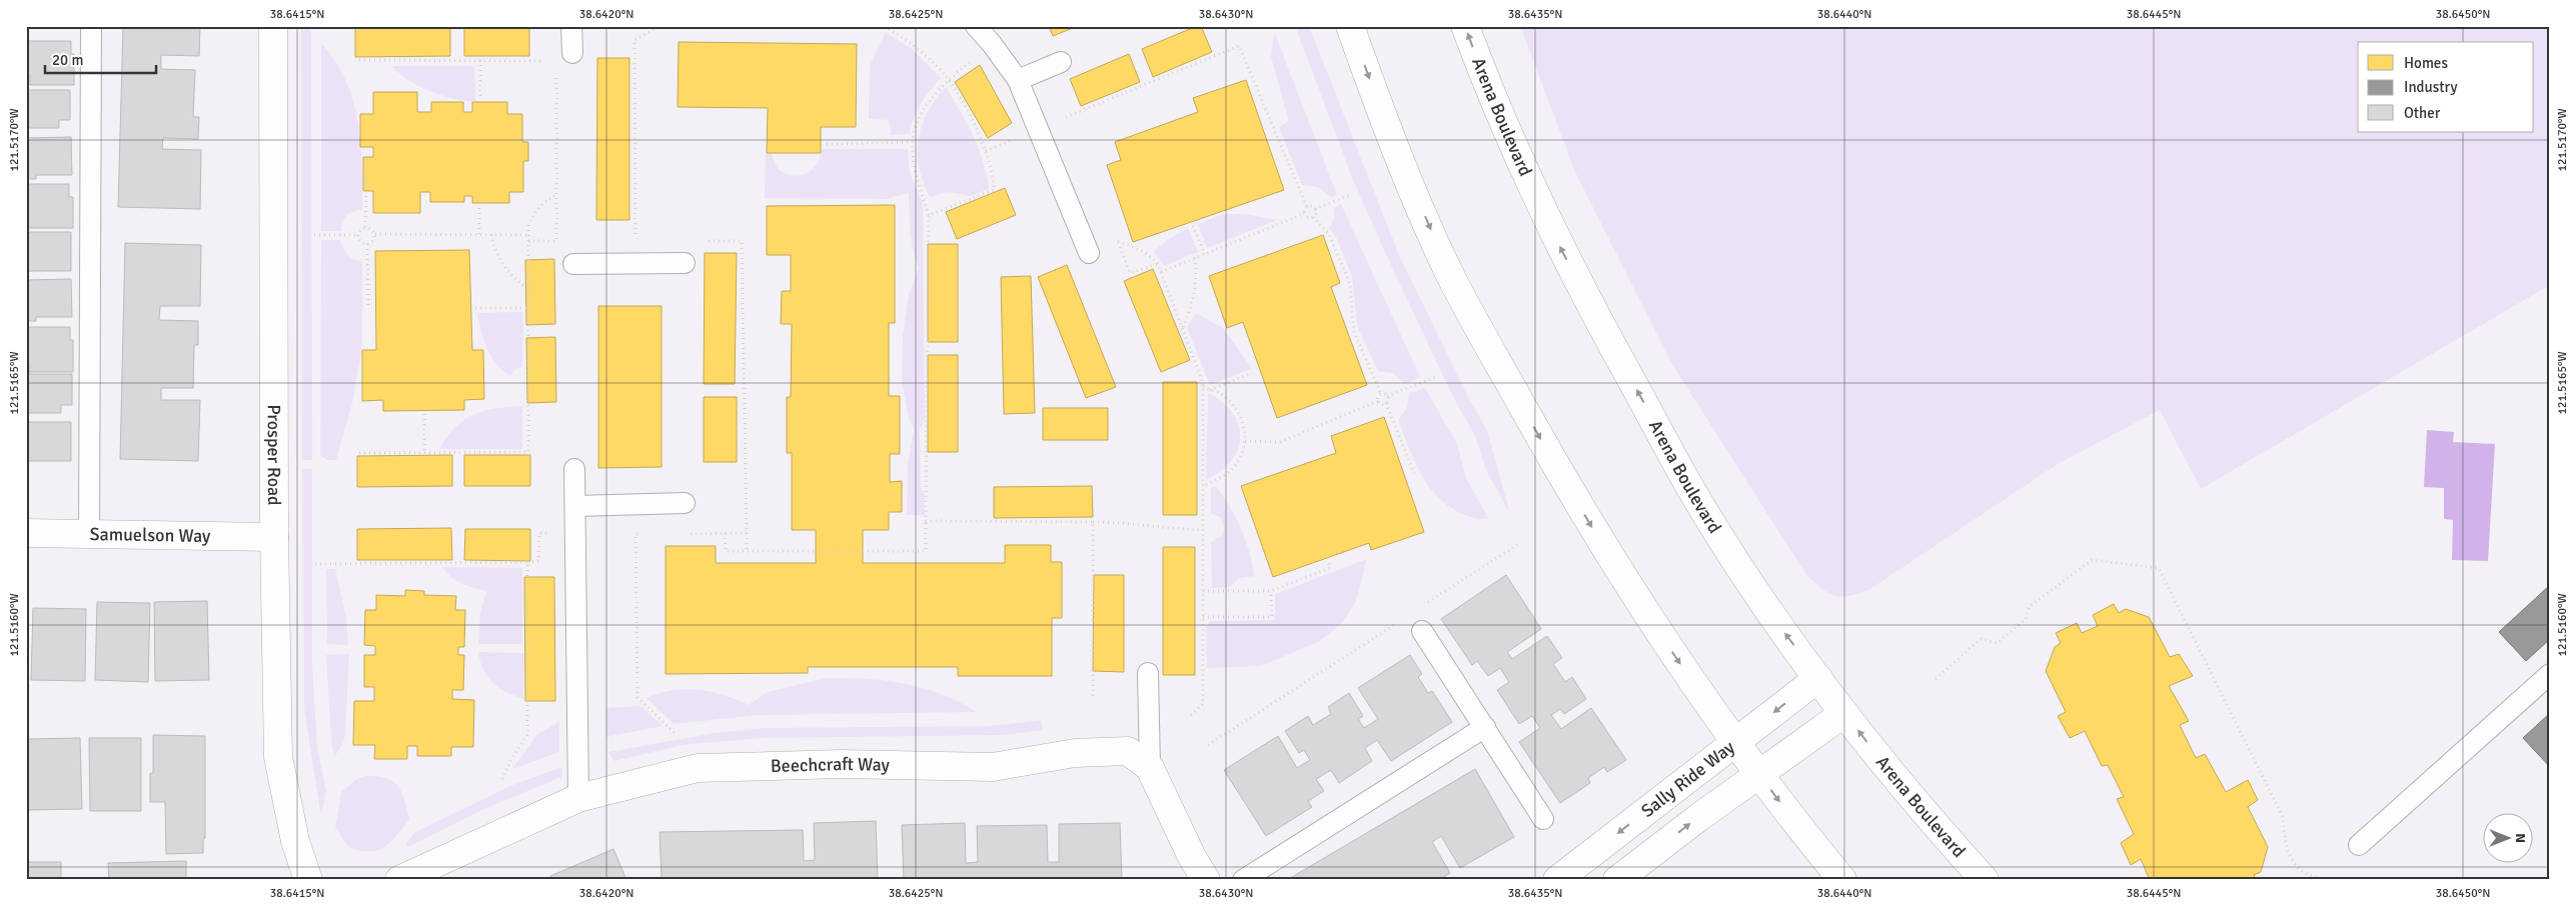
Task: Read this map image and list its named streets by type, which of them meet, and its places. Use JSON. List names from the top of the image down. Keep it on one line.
{"streets":{"street":["Arena Boulevard","Prosper Road","Samuelson Way","Beechcraft Way","Sally Ride Way"]},"crossings":[["Arena Boulevard","Sally Ride Way"],["Prosper Road","Samuelson Way"]],"legend":["Homes","Industry","Other"],"scale_bar":"20 m","north":"right","coordinates":["38.6415°N","38.6420°N","38.6425°N","38.6430°N","38.6435°N","38.6440°N","38.6445°N","38.6450°N","121.5170°W","121.5165°W","121.5160°W"]}
